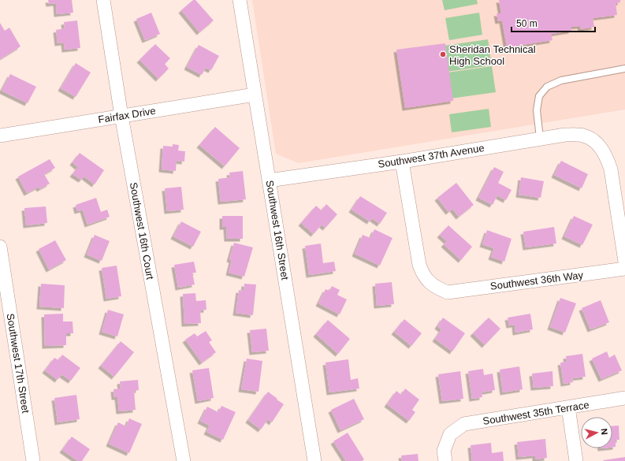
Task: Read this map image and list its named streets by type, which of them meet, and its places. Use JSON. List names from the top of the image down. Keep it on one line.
{"streets":{"street":["Fairfax Drive","Southwest 37th Avenue","Southwest 16th Street","Southwest 16th Court","Southwest 36th Way","Southwest 17th Street","Southwest 35th Terrace"]},"crossings":[["Fairfax Drive","Southwest 16th Street"],["Fairfax Drive","Southwest 16th Court"],["Southwest 37th Avenue","Southwest 16th Street"],["Southwest 37th Avenue","Southwest 36th Way"]],"places":["Sheridan Technical High School"],"scale_bar":"50 m","north":"right"}
